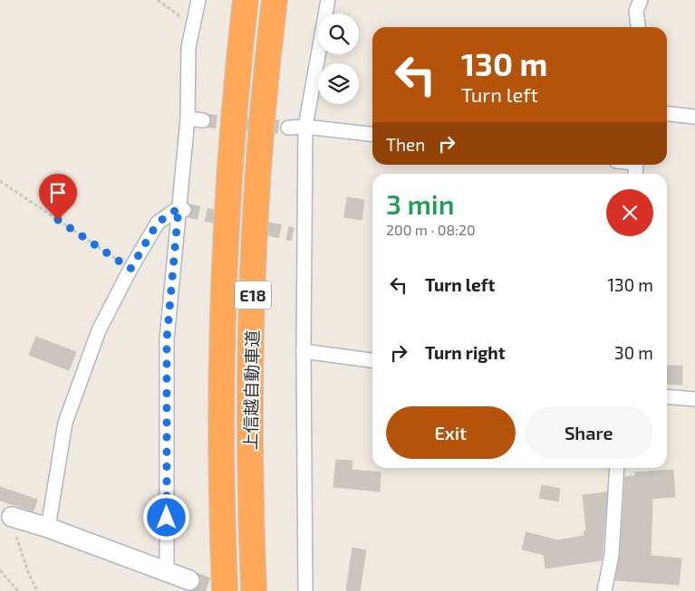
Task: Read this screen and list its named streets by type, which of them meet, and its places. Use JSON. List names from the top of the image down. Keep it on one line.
{"streets":{"highway":["E18","上信越自動車道"]},"page":{"turn":["130 m","Turn left"],"then":"Then","heading":["3 min","200 m · 08:20"],"list":[{"name":"Turn left","value":"130 m"},{"name":"Turn right","value":"30 m"}],"buttons":["Exit","Share"]}}
